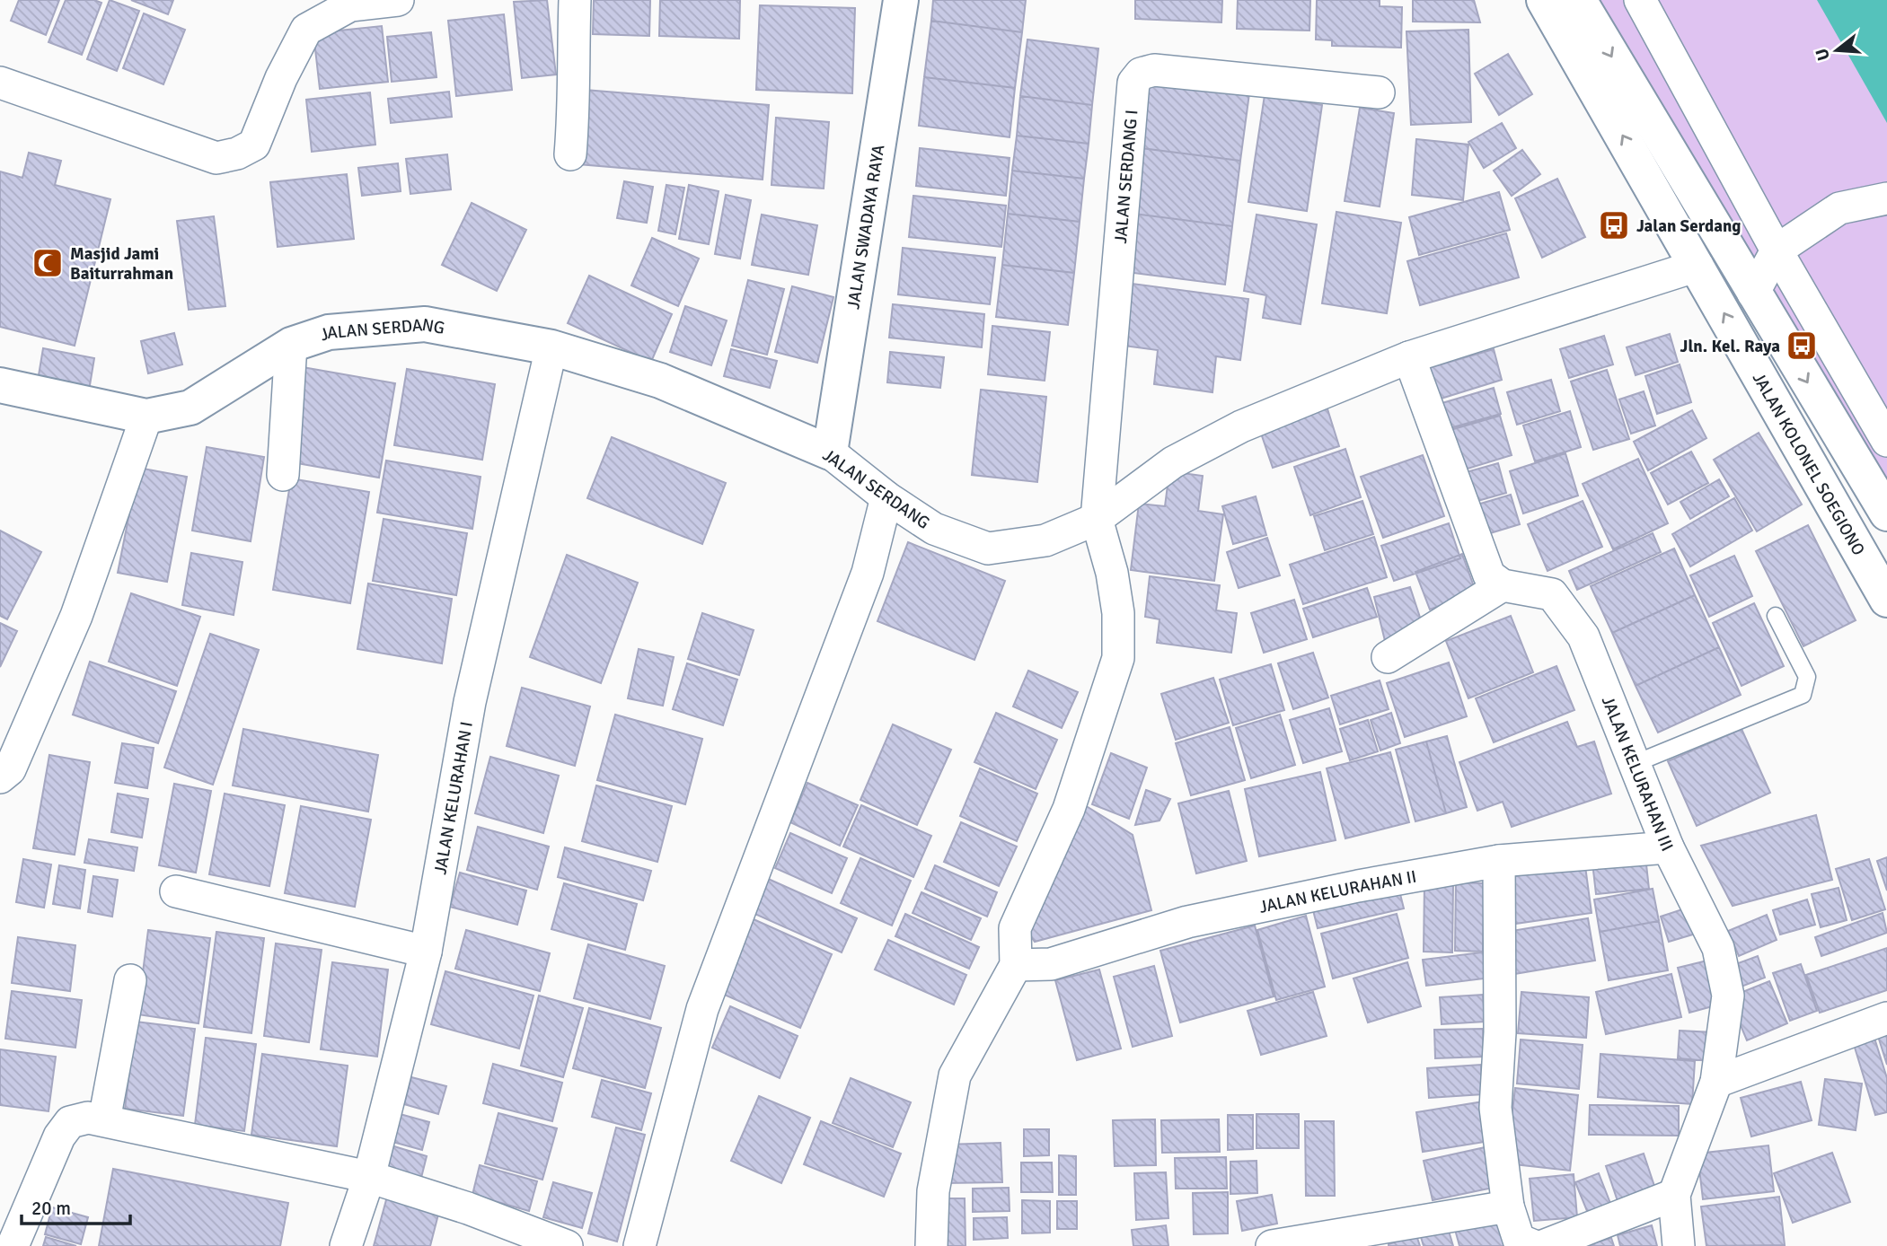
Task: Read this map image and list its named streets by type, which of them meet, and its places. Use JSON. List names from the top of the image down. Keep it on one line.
{"streets":{"street":["JALAN SERDANG I","JALAN SWADAYA RAYA","JALAN SERDANG","JALAN KOLONEL SOEGIONO","JALAN KELURAHAN III","JALAN KELURAHAN I","JALAN KELURAHAN II"]},"crossings":[["JALAN SERDANG I","JALAN SERDANG"],["JALAN SWADAYA RAYA","JALAN SERDANG"],["JALAN SERDANG","JALAN KOLONEL SOEGIONO"],["JALAN SERDANG","JALAN KELURAHAN I"],["JALAN KELURAHAN III","JALAN KELURAHAN II"]],"places":{"bus stop":["Jalan Serdang","Jln. Kel. Raya"],"mosque":["Masjid Jami Baiturrahman"]},"scale_bar":"20 m","north":"left"}
